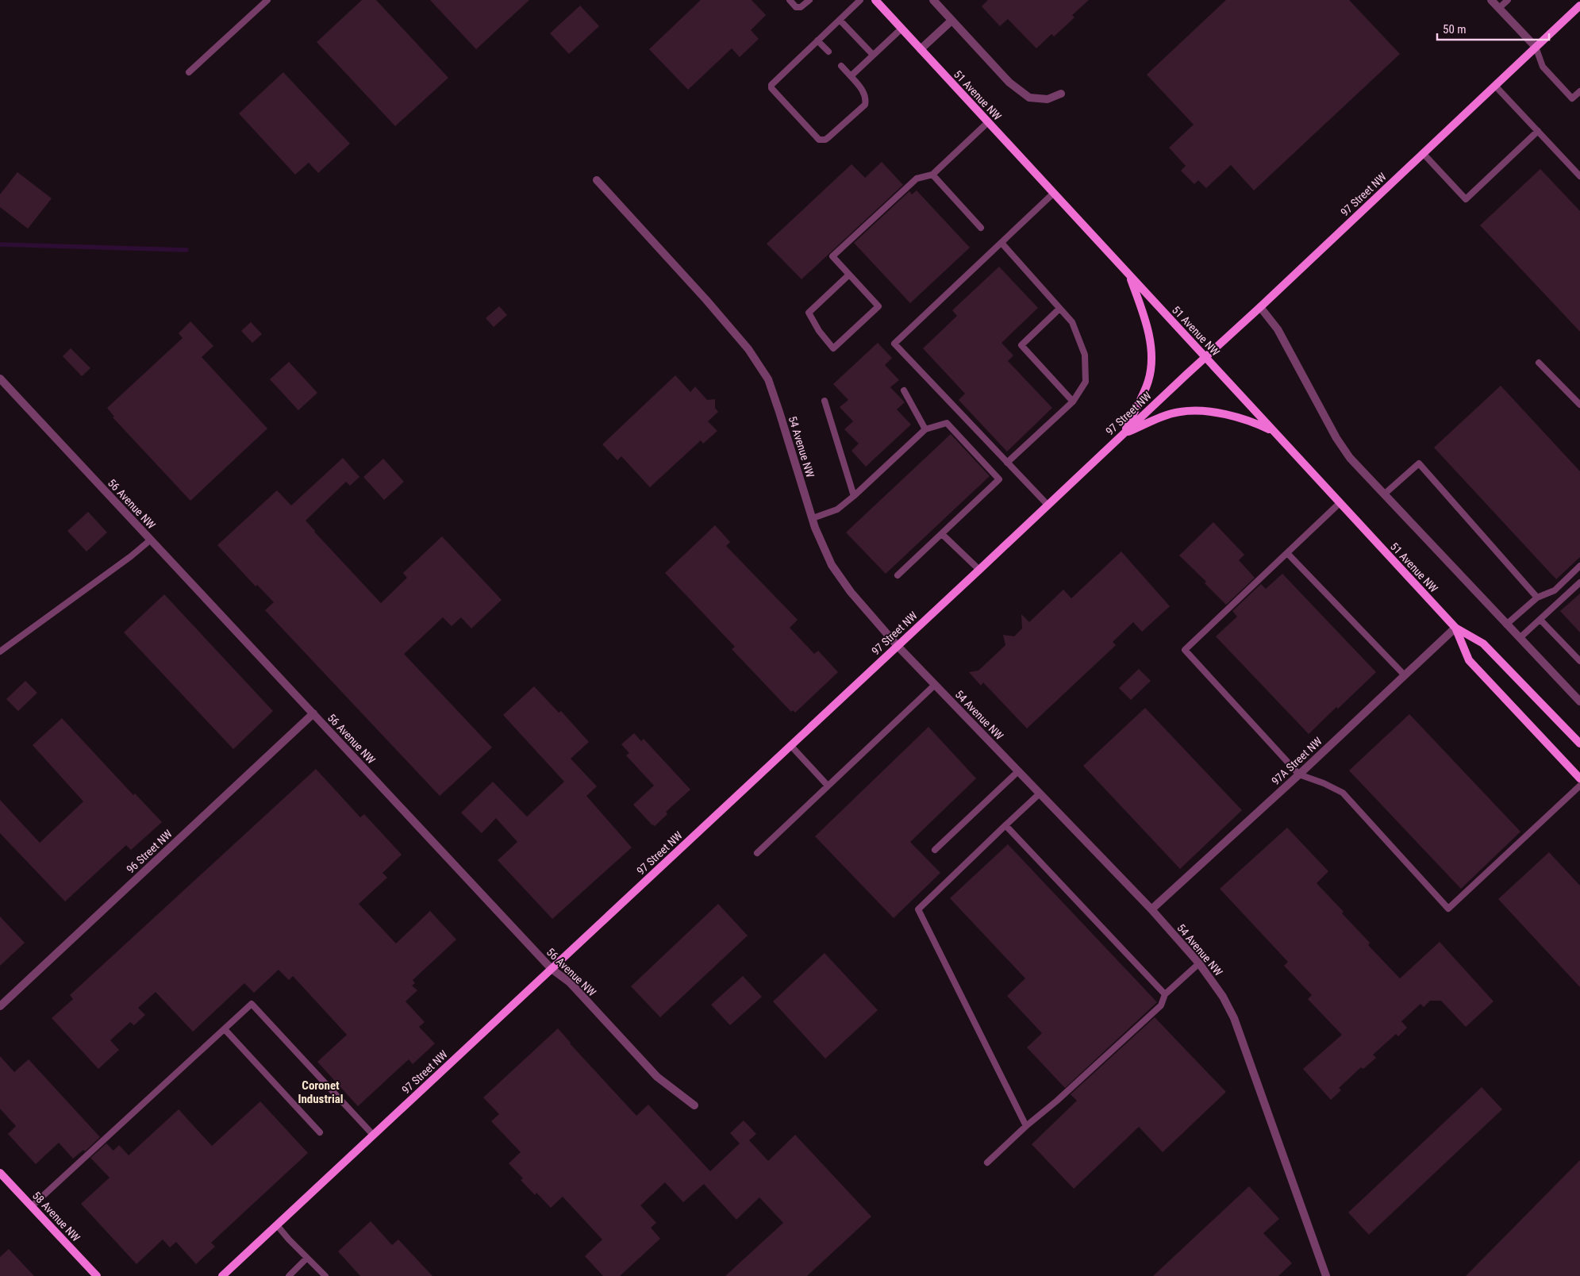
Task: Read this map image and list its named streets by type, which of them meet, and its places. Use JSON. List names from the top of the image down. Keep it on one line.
{"streets":{"street":["51 Avenue NW","97 Street NW","54 Avenue NW","56 Avenue NW","97A Street NW","96 Street NW","58 Avenue NW"]},"crossings":[["51 Avenue NW","97 Street NW"],["51 Avenue NW","97A Street NW"],["97 Street NW","54 Avenue NW"],["97 Street NW","56 Avenue NW"],["54 Avenue NW","97A Street NW"],["56 Avenue NW","96 Street NW"]],"districts":["Coronet Industrial"],"scale_bar":"50 m"}
